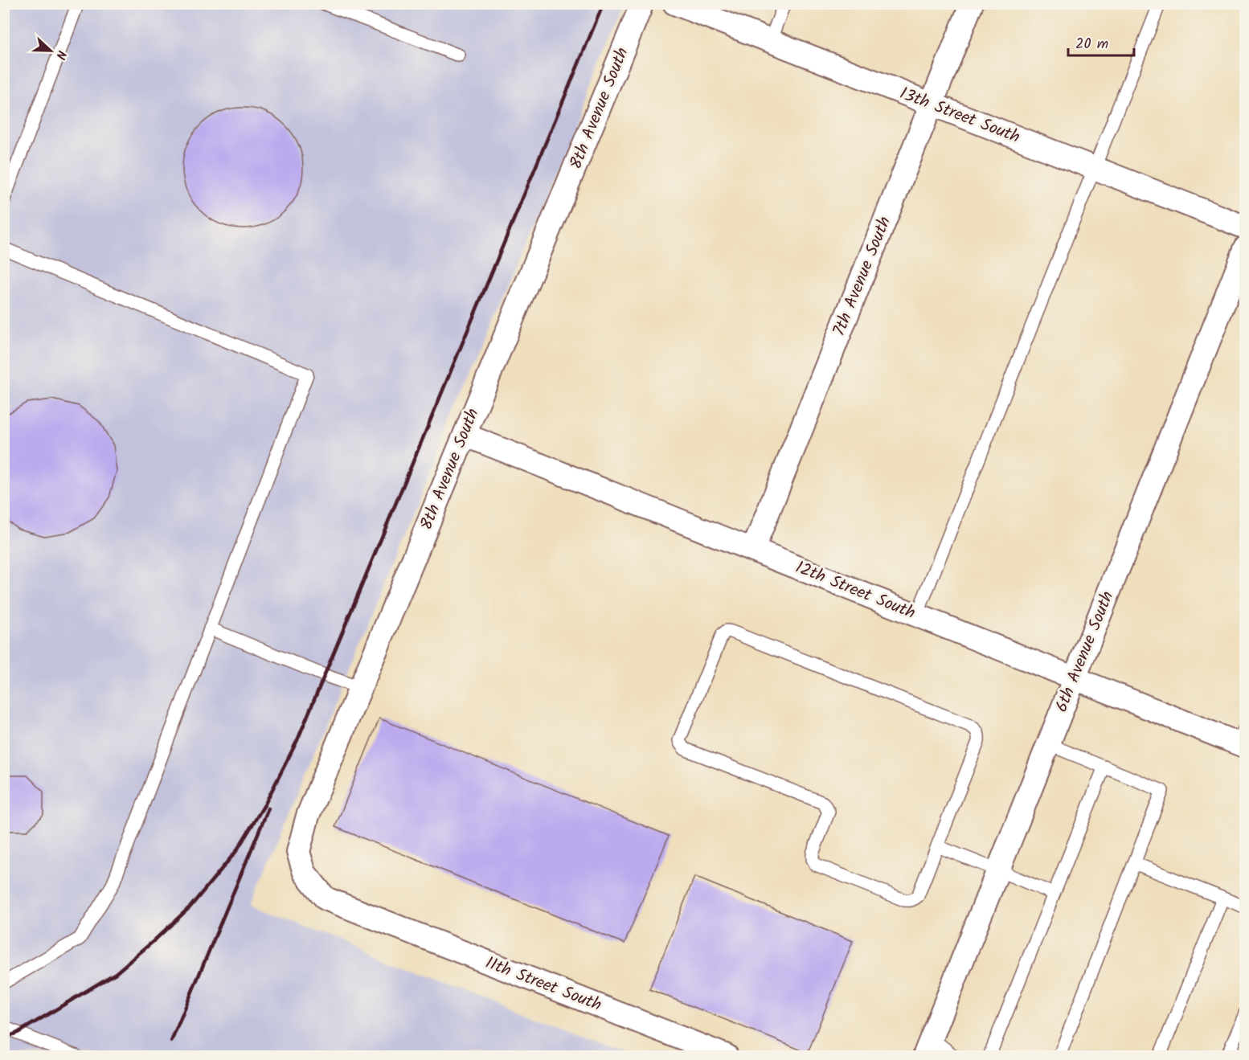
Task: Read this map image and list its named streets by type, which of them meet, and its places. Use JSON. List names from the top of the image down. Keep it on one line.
{"streets":{"street":["8th Avenue South","13th Street South","7th Avenue South","12th Street South","6th Avenue South","11th Street South"]},"crossings":[["8th Avenue South","12th Street South"],["8th Avenue South","11th Street South"],["13th Street South","7th Avenue South"],["7th Avenue South","12th Street South"],["12th Street South","6th Avenue South"]],"scale_bar":"20 m","north":"right"}
